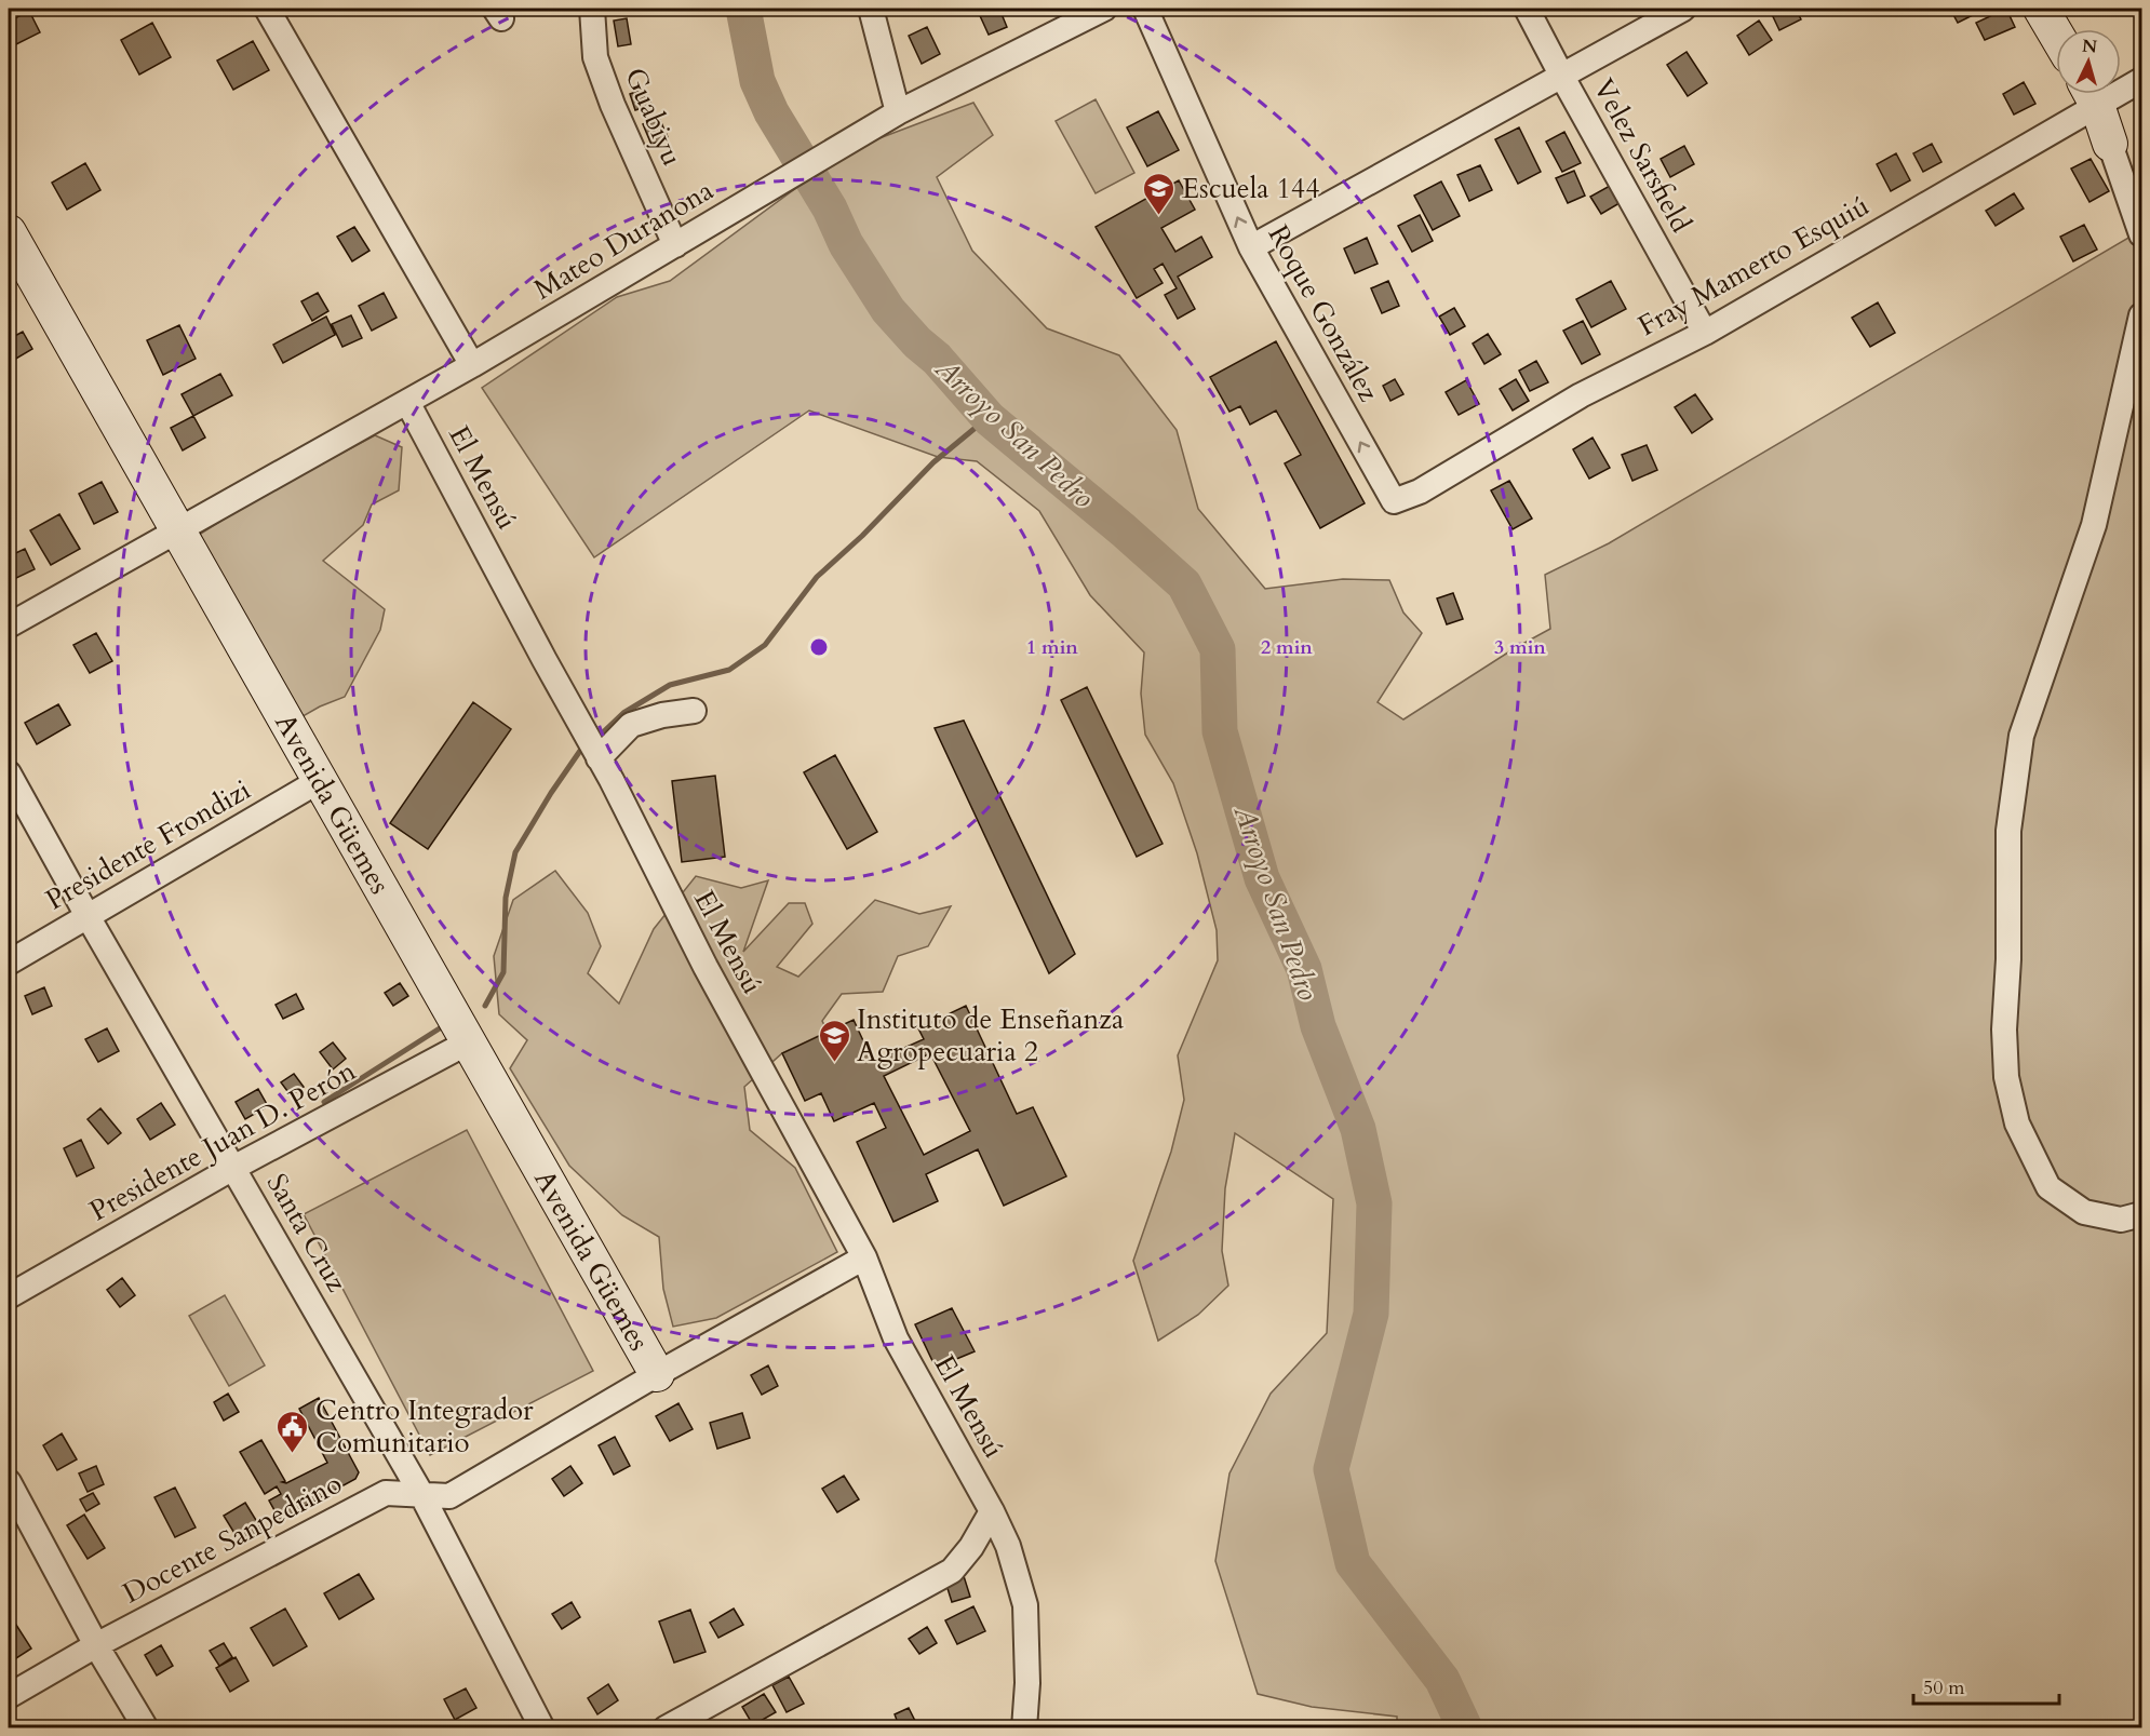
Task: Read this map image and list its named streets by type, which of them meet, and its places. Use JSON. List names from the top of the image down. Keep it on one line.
{"streets":{"main road":["Avenida Güemes"],"street":["Guabiyu","Velez Sarsfield","Mateo Duranona","Fray Mamerto Esquiú","Roque González","El Mensú","Presidente Frondizi","Presidente Juan D. Perón","Santa Cruz","Docente Sanpedrino"]},"crossings":[["Guabiyu","Mateo Duranona"],["Velez Sarsfield","Fray Mamerto Esquiú"],["Mateo Duranona","El Mensú"],["Mateo Duranona","Avenida Güemes"],["Fray Mamerto Esquiú","Roque González"],["El Mensú","Docente Sanpedrino"],["Avenida Güemes","Presidente Frondizi"],["Avenida Güemes","Presidente Juan D. Perón"],["Avenida Güemes","Docente Sanpedrino"],["Presidente Frondizi","Santa Cruz"],["Presidente Juan D. Perón","Santa Cruz"],["Santa Cruz","Docente Sanpedrino"]],"one_way":["Roque González"],"water":["Arroyo San Pedro"],"places":{"school or university":["Escuela 144","Instituto de Enseñanza Agropecuaria 2"],"public building":["Centro Integrador Comunitario"]},"scale_bar":"50 m","north":"top","rings":["1 min","2 min","3 min"]}
